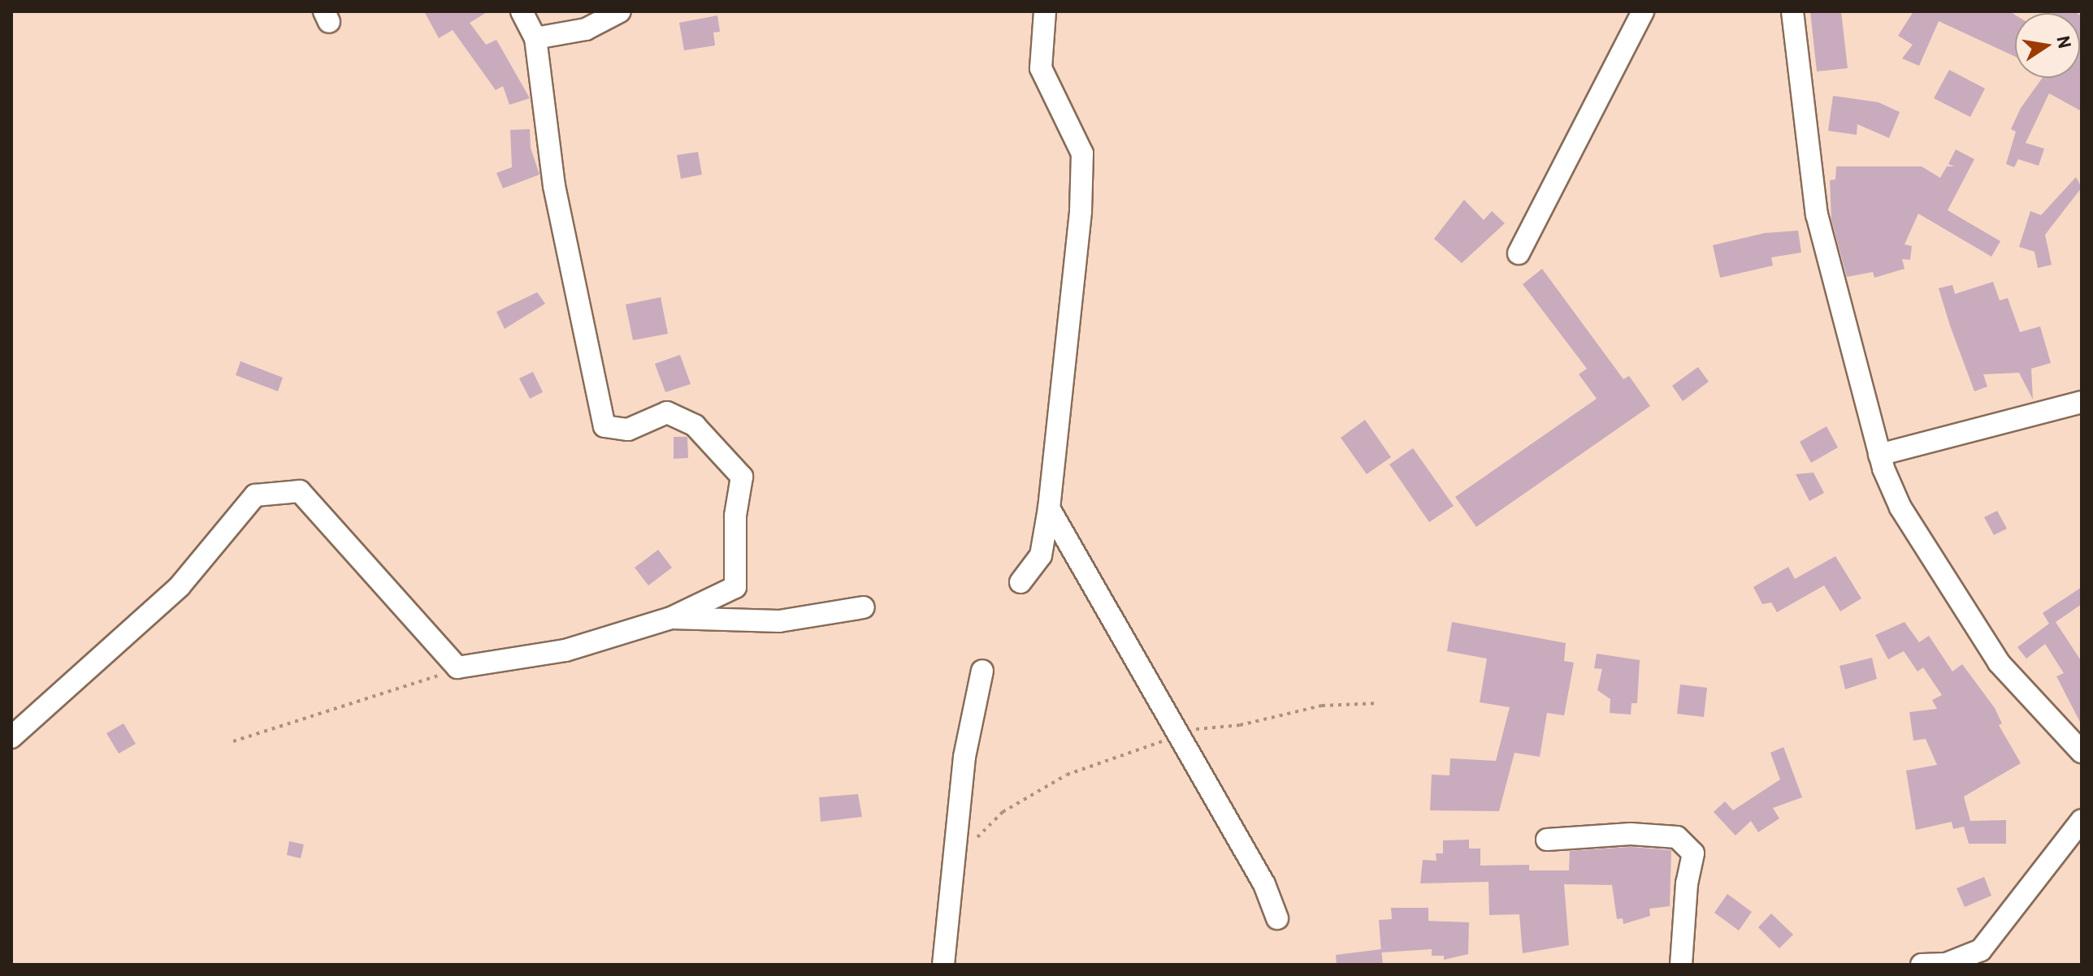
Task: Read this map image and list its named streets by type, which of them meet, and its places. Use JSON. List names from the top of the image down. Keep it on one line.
{"north":"right"}
